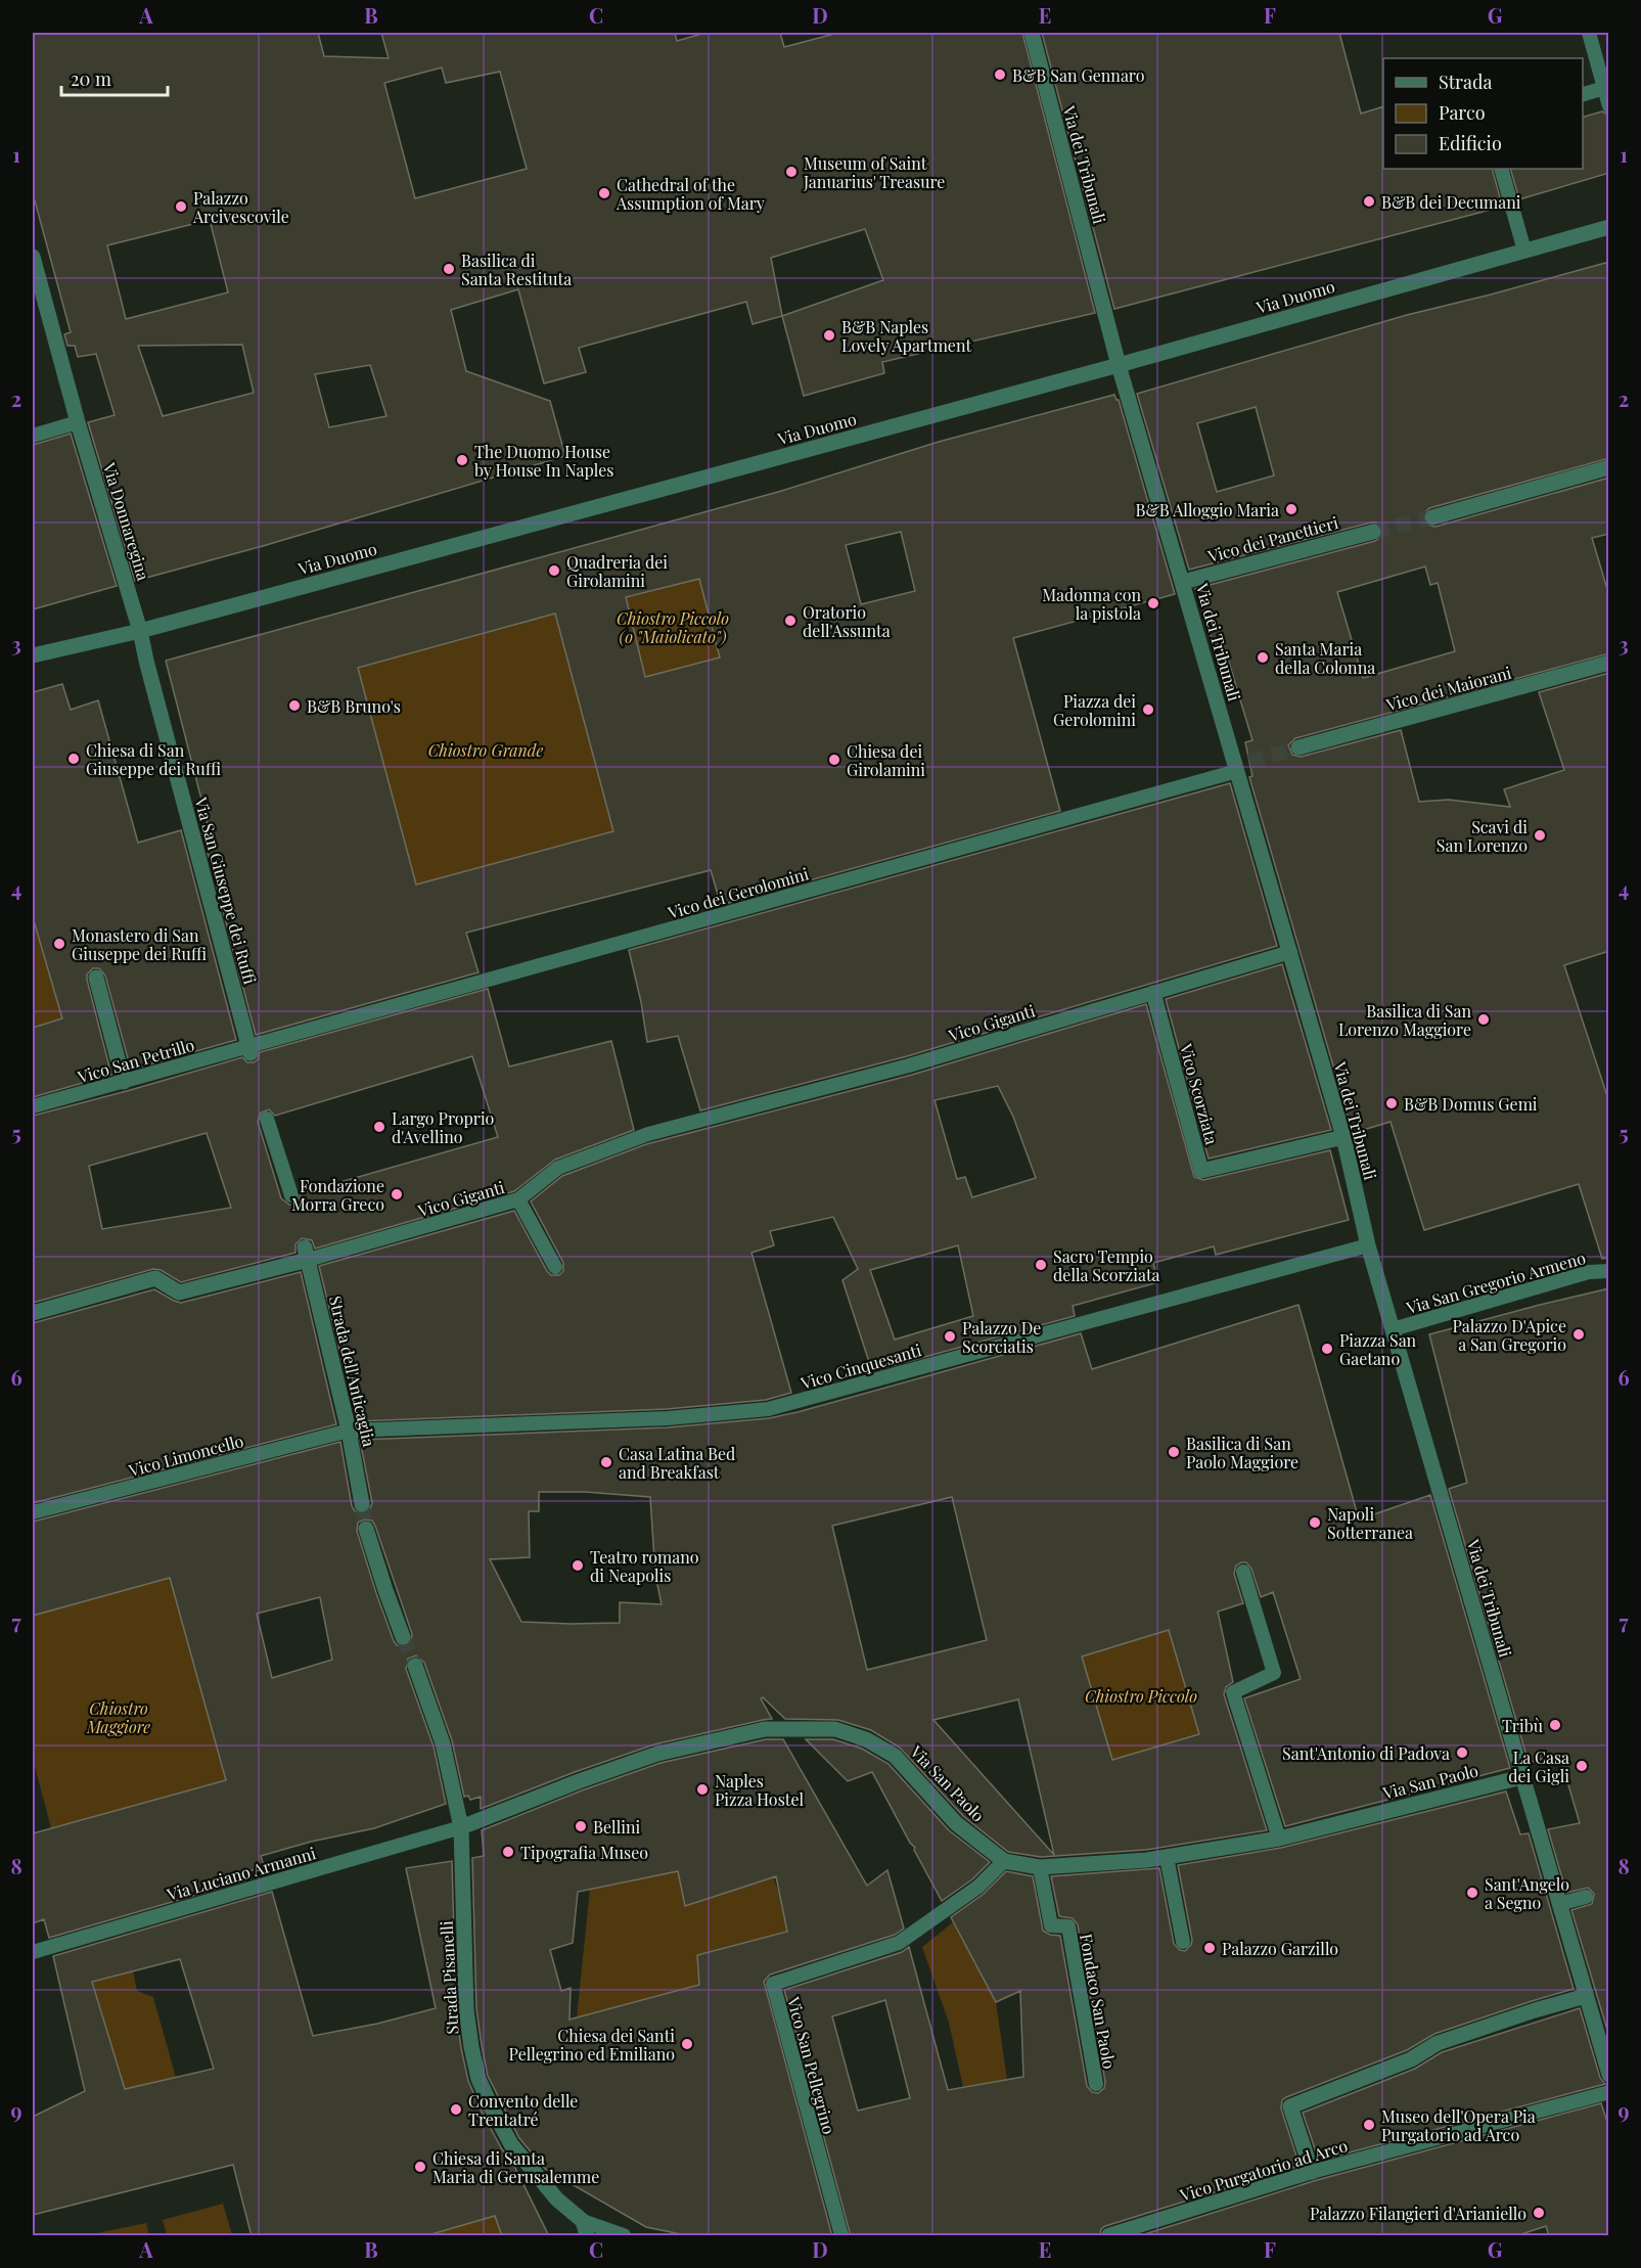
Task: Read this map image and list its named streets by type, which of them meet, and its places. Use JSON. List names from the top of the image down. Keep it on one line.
{"streets":{"street":["Via dei Tribunali","Via Duomo","Via Donnaregina","Vico dei Panettieri","Vico dei Maiorani","Via San Giuseppe dei Ruffi","Vico Scorziata","Strada dell'Anticaglia","Via San Paolo","Strada Pisanelli"],"lane":["Vico dei Gerolomini","Vico Giganti","Vico San Petrillo","Via San Gregorio Armeno","Vico Cinquesanti","Vico Limoncello","Via Luciano Armanni","Fondaco San Paolo","Vico San Pellegrino","Vico Purgatorio ad Arco"]},"crossings":[["Via dei Tribunali","Via Duomo"],["Via dei Tribunali","Vico dei Panettieri"],["Via dei Tribunali","Vico dei Gerolomini"],["Via dei Tribunali","Vico Giganti"],["Via dei Tribunali","Vico Scorziata"],["Via dei Tribunali","Via San Gregorio Armeno"],["Via dei Tribunali","Vico Cinquesanti"],["Via dei Tribunali","Via San Paolo"],["Via Duomo","Via Donnaregina"],["Via Duomo","Via San Giuseppe dei Ruffi"],["Via Donnaregina","Via San Giuseppe dei Ruffi"],["Via San Giuseppe dei Ruffi","Vico dei Gerolomini"],["Via San Giuseppe dei Ruffi","Vico San Petrillo"],["Vico dei Gerolomini","Vico San Petrillo"],["Vico Giganti","Vico Scorziata"],["Vico Giganti","Strada dell'Anticaglia"],["Vico Cinquesanti","Strada dell'Anticaglia"],["Vico Cinquesanti","Vico Limoncello"],["Strada dell'Anticaglia","Vico Limoncello"],["Via San Paolo","Via Luciano Armanni"],["Via San Paolo","Strada Pisanelli"],["Via San Paolo","Fondaco San Paolo"],["Via San Paolo","Vico San Pellegrino"],["Via Luciano Armanni","Strada Pisanelli"]],"parks":["Chiostro Piccolo (o \"Maiolicato\")","Chiostro Grande","Chiostro Piccolo","Chiostro Maggiore"],"places":["B&B San Gennaro","Museum of Saint Januarius' Treasure","Cathedral of the Assumption of Mary","B&B dei Decumani","Palazzo Arcivescovile","Basilica di Santa Restituta","B&B Naples Lovely Apartment","The Duomo House by House In Naples","B&B Alloggio Maria","Quadreria dei Girolamini","Madonna con la pistola","Oratorio dell'Assunta","Santa Maria della Colonna","B&B Bruno's","Piazza dei Gerolomini","Chiesa di San Giuseppe dei Ruffi","Chiesa dei Girolamini","Scavi di San Lorenzo","Monastero di San Giuseppe dei Ruffi","Basilica di San Lorenzo Maggiore","B&B Domus Gemi","Largo Proprio d'Avellino","Fondazione Morra Greco","Sacro Tempio della Scorziata","Palazzo D'Apice a San Gregorio","Palazzo De Scorciatis","Piazza San Gaetano","Basilica di San Paolo Maggiore","Casa Latina Bed and Breakfast","Napoli Sotterranea","Teatro romano di Neapolis","Tribù","Sant'Antonio di Padova","La Casa dei Gigli","Naples Pizza Hostel","Bellini","Tipografia Museo","Sant'Angelo a Segno","Palazzo Garzillo","Chiesa dei Santi Pellegrino ed Emiliano","Convento delle Trentatré","Museo dell'Opera Pia Purgatorio ad Arco","Chiesa di Santa Maria di Gerusalemme","Palazzo Filangieri d'Arianiello"],"legend":["Strada","Parco","Edificio"],"scale_bar":"20 m","grid":{"columns":["A","B","C","D","E","F","G"],"rows":["1","2","3","4","5","6","7","8","9"]}}
